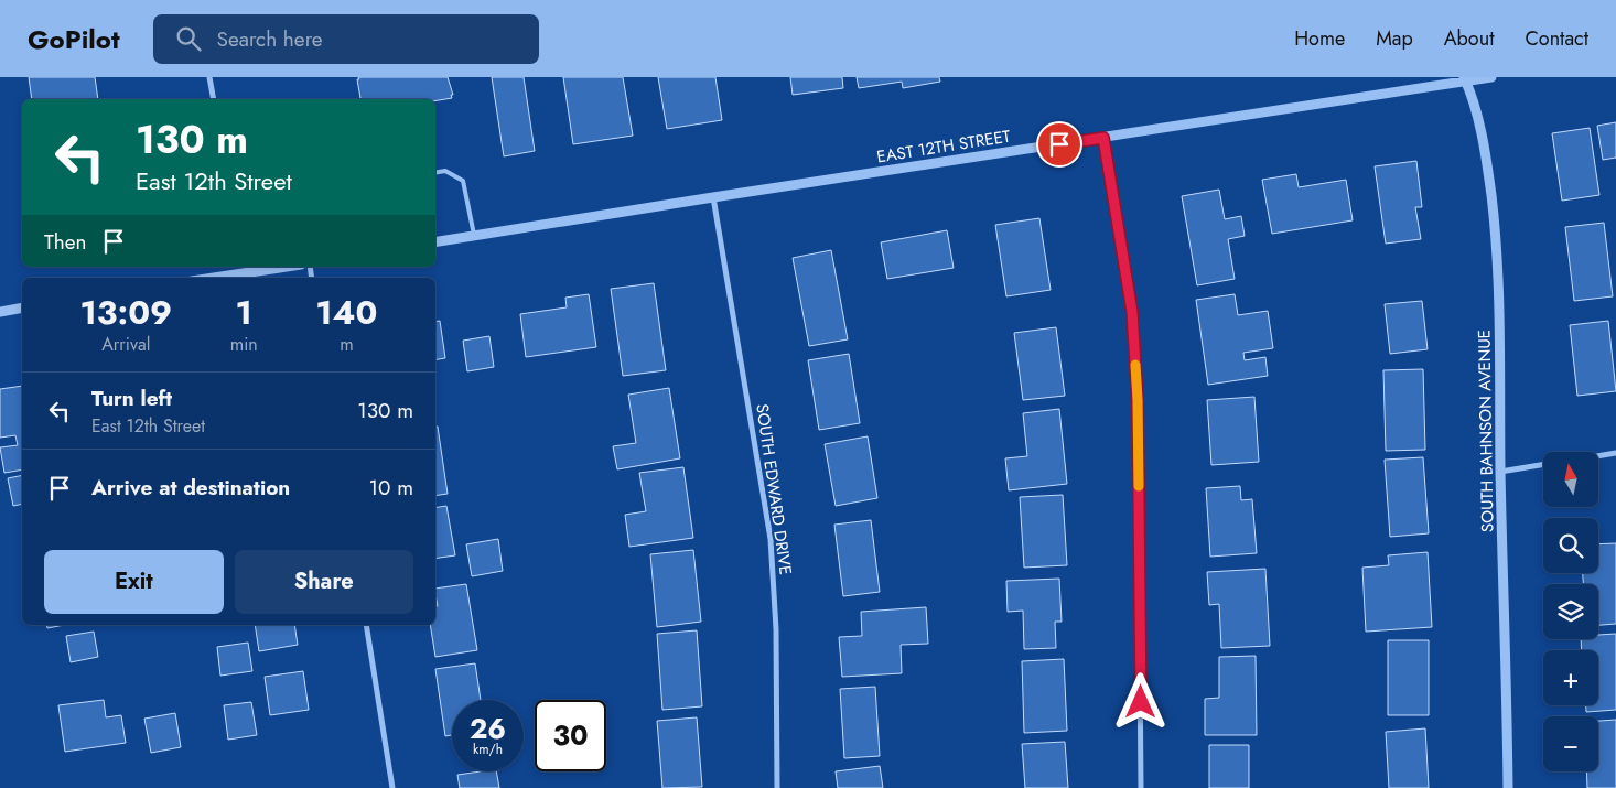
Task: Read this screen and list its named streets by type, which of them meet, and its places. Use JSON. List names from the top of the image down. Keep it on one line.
{"streets":{"street":["EAST 12TH STREET","SOUTH BAHNSON AVENUE","SOUTH EDWARD DRIVE"]},"crossings":[["EAST 12TH STREET","SOUTH BAHNSON AVENUE"],["EAST 12TH STREET","SOUTH EDWARD DRIVE"]],"north":"top","page":{"header":"GoPilot","search":"Search here","nav":["Home","Map","About","Contact"],"turn":["130 m","East 12th Street"],"then":"Then","eta":["13:09","Arrival","1","min","140","m"],"list":[{"name":"Turn left","note":"East 12th Street","value":"130 m"},{"name":"Arrive at destination","value":"10 m"}],"map_buttons":["+","−"],"buttons":["Exit","Share"],"speed":"26 km/h","limit":"30"}}
